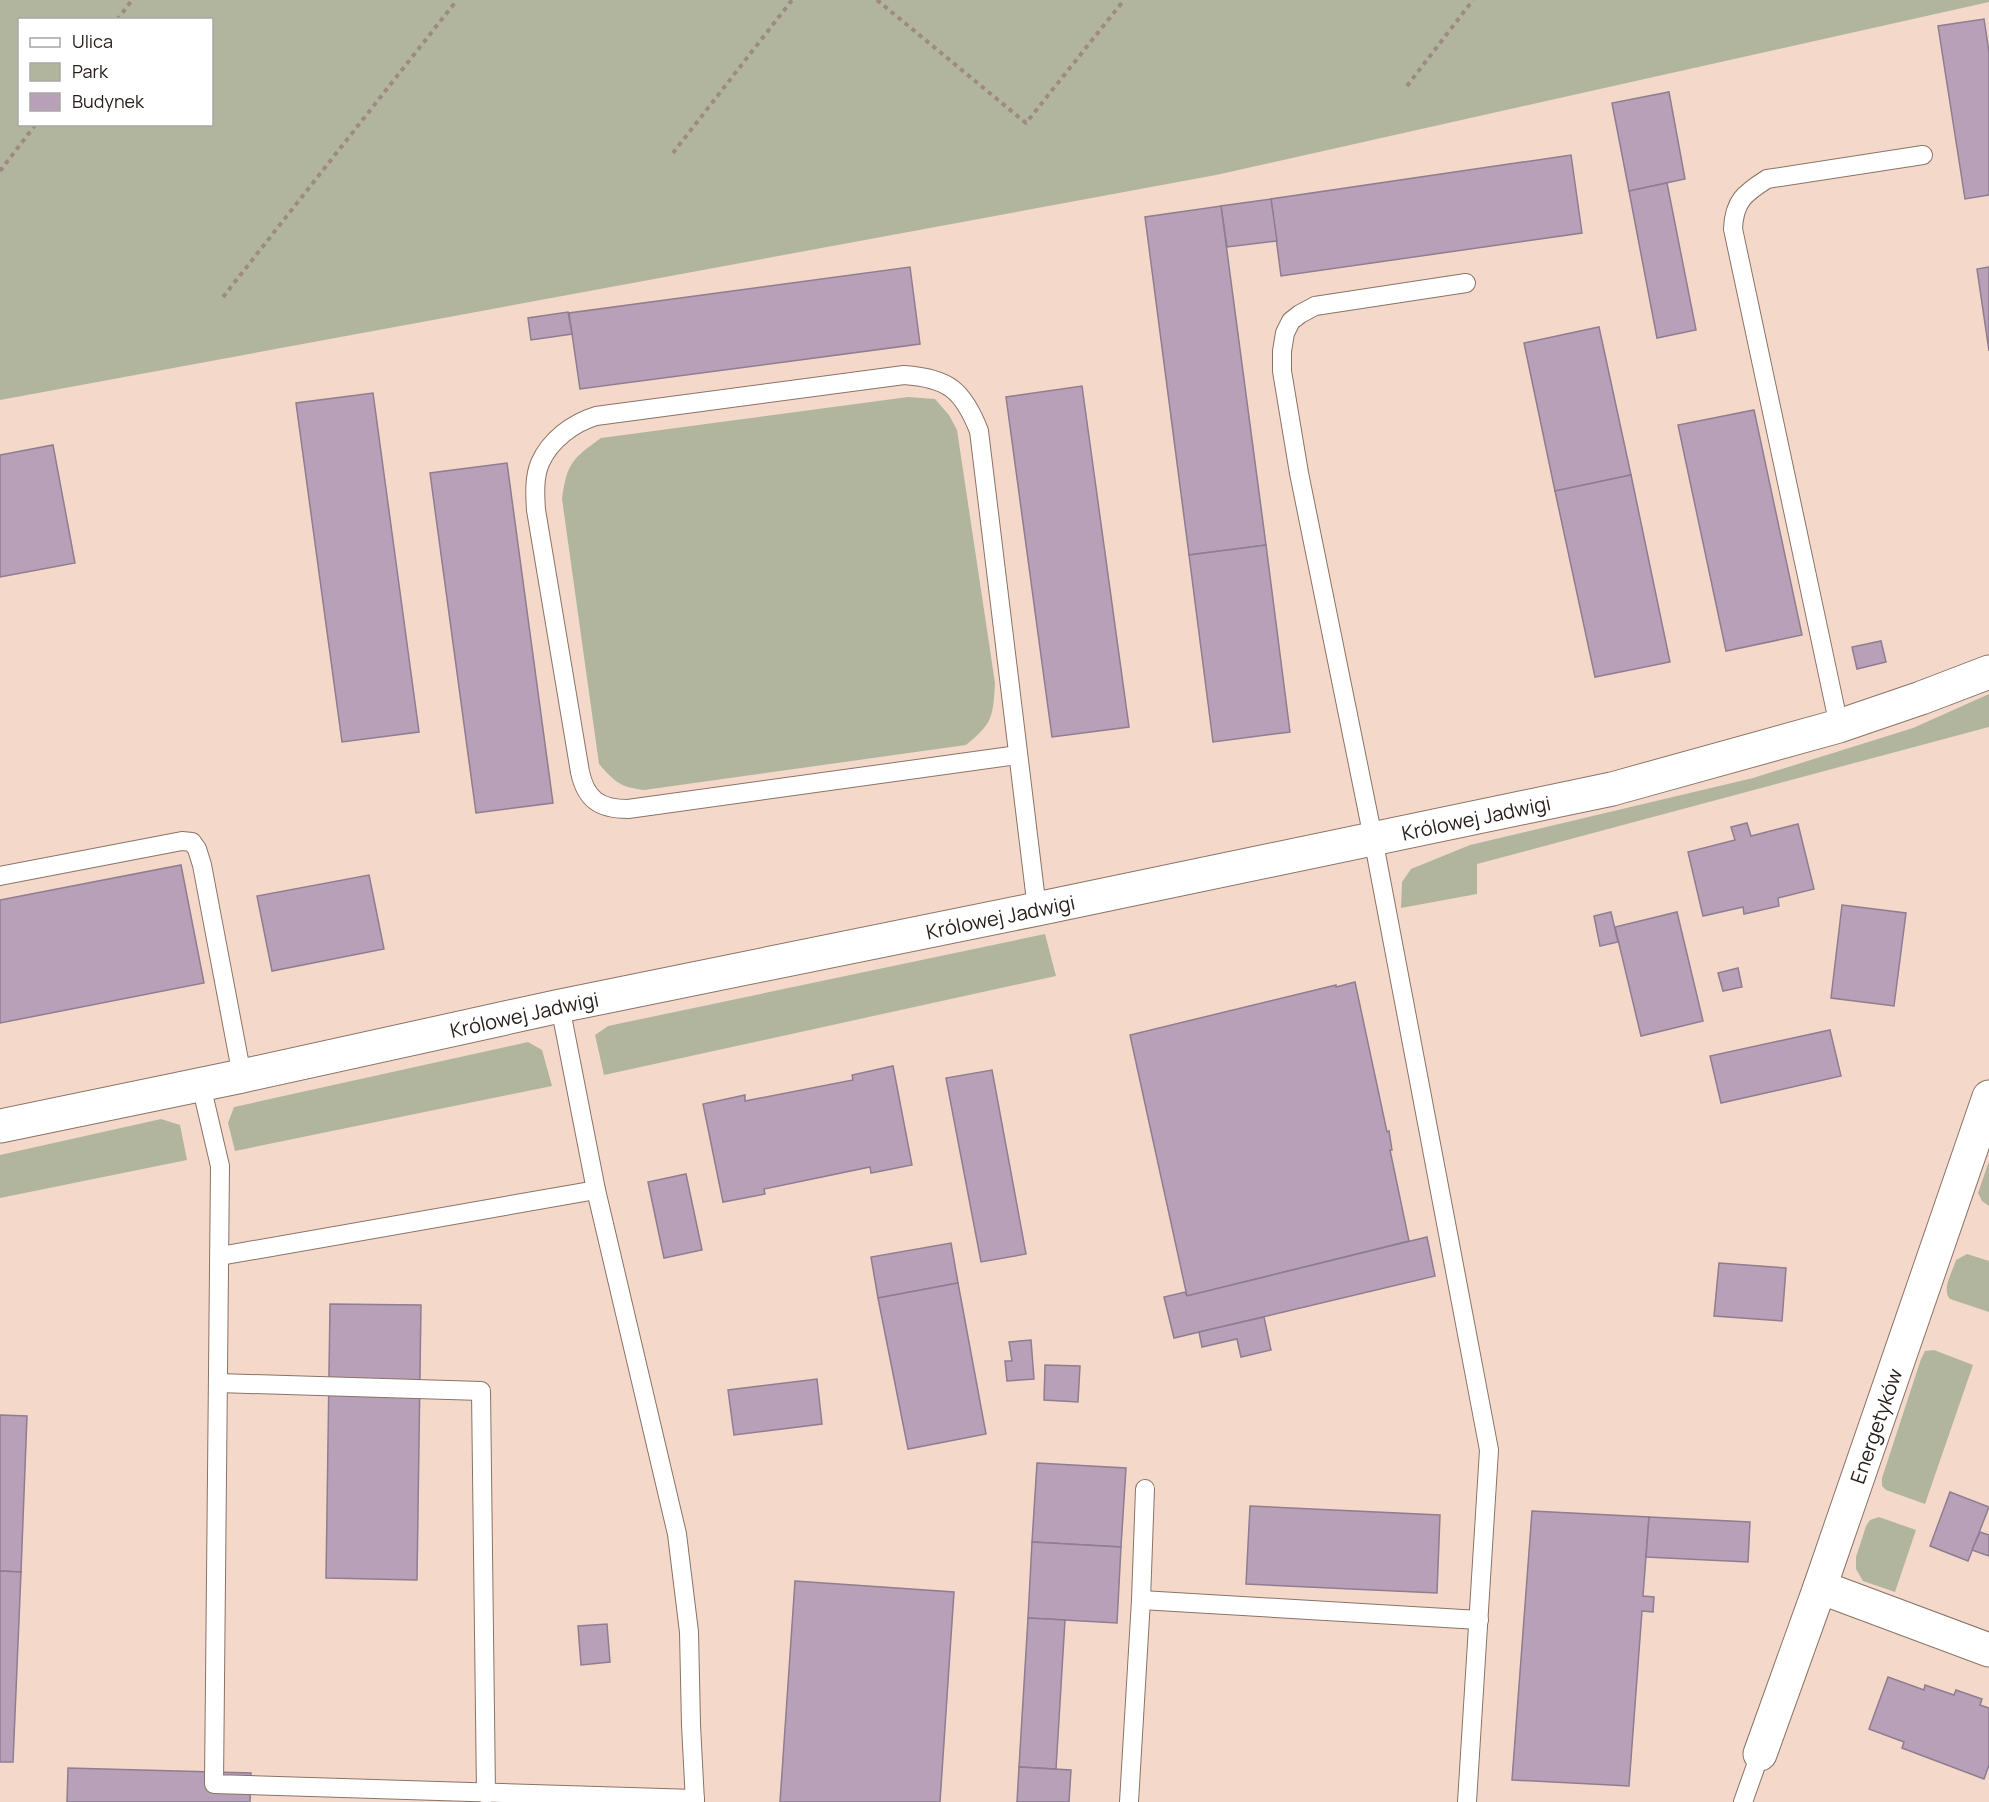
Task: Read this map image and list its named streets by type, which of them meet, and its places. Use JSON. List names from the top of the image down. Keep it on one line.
{"streets":{"street":["Królowej Jadwigi","Energetyków"]},"legend":["Ulica","Park","Budynek"]}
